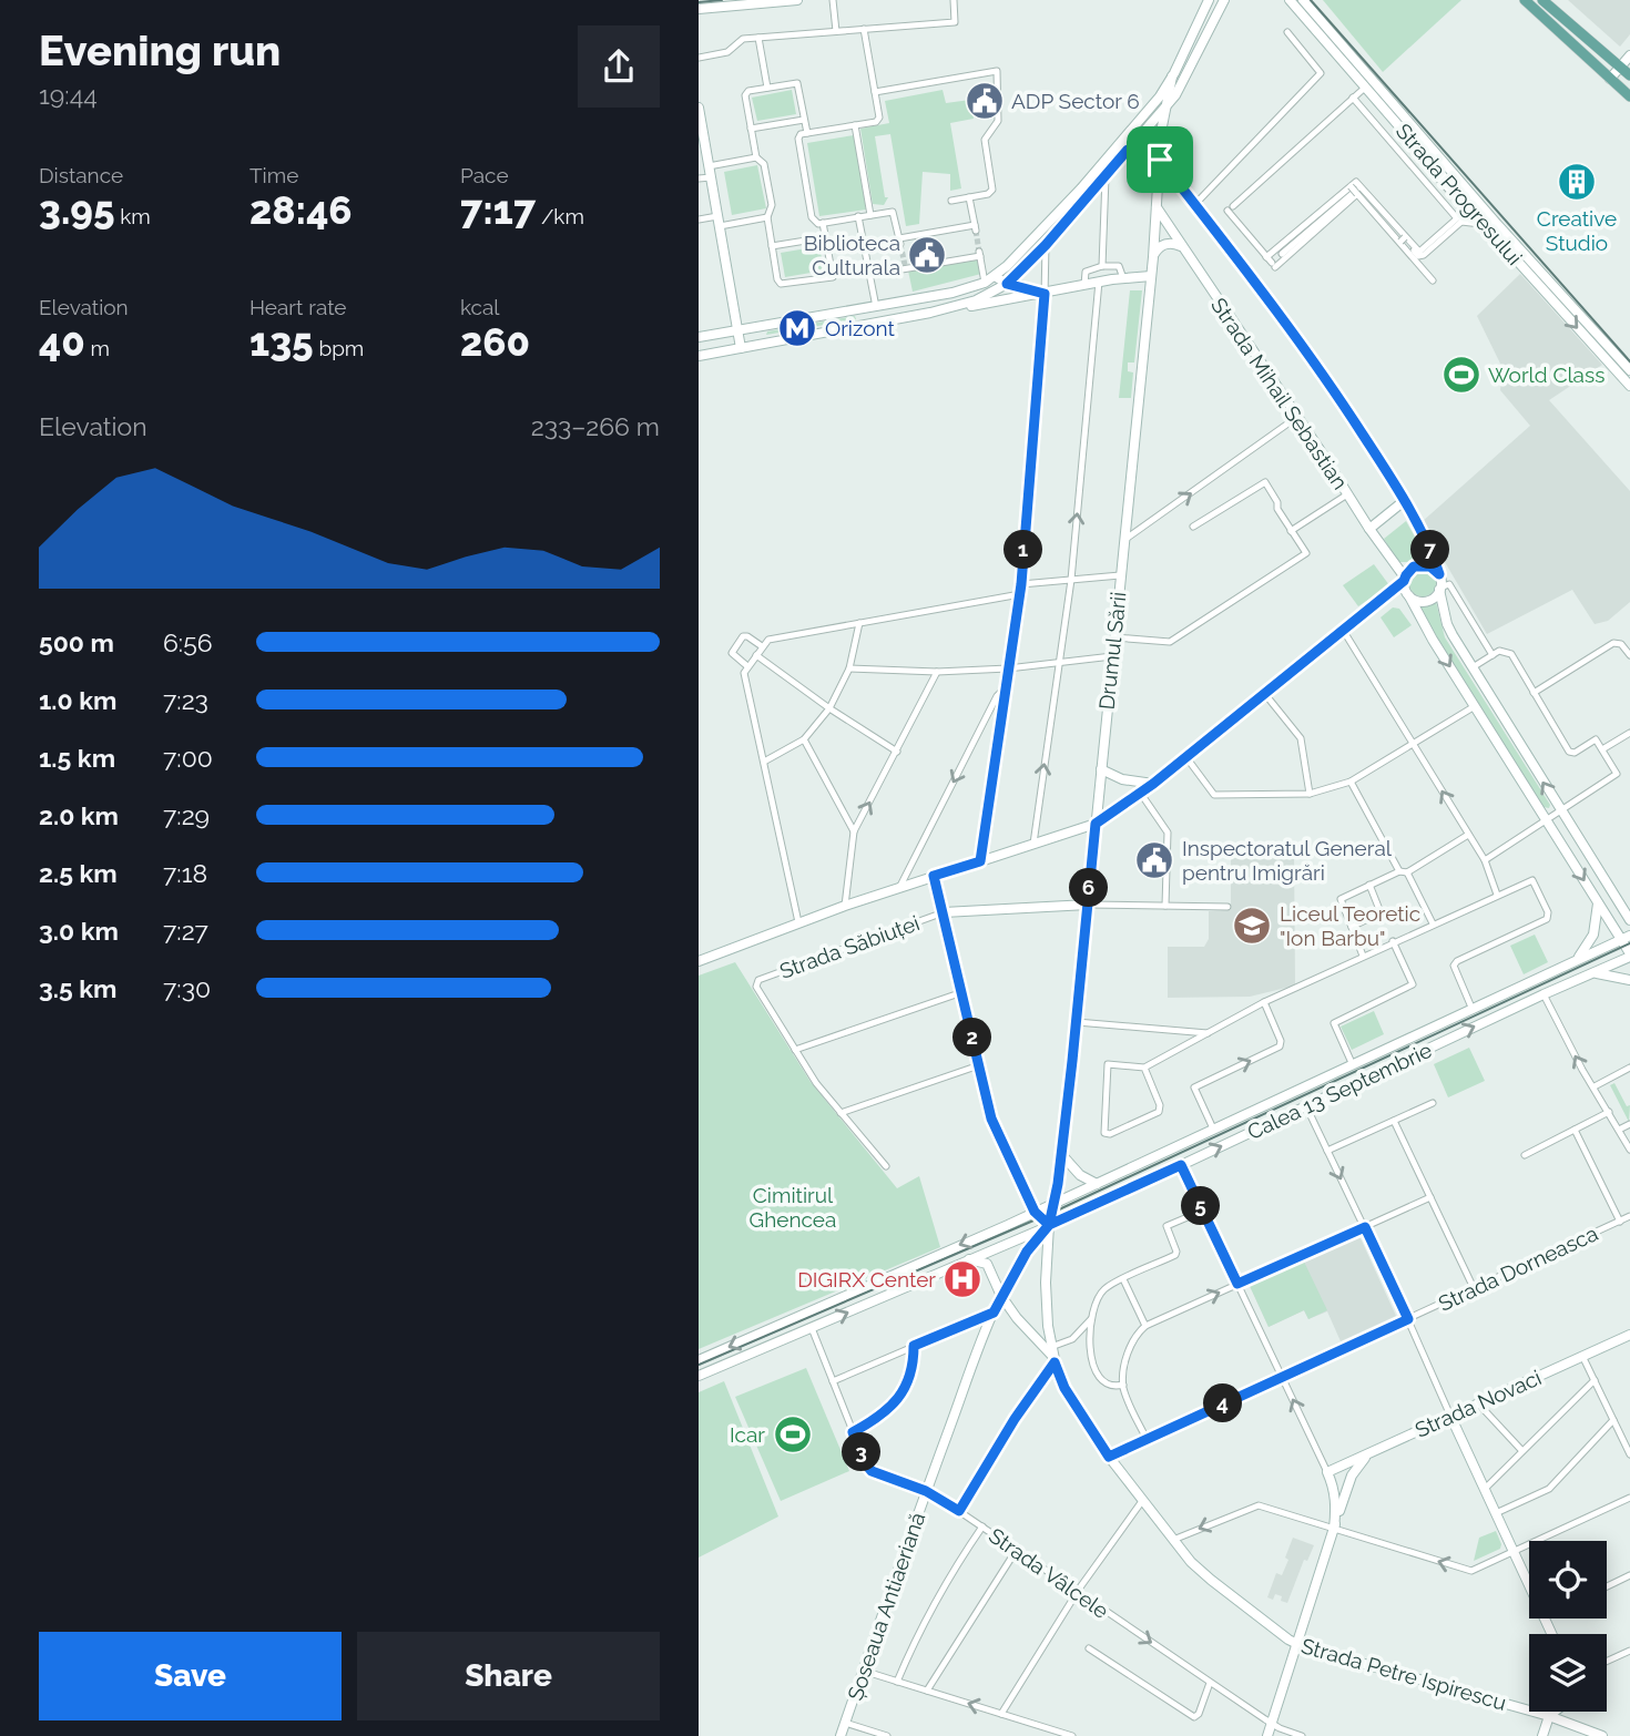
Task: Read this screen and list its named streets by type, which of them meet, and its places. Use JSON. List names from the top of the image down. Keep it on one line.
{"streets":{"main road":["Strada Progresului","Strada Mihail Sebastian","Drumul Sării","Calea 13 Septembrie","Strada Novaci","Șoseaua Antiaeriană","Strada Petre Ispirescu"],"street":["Strada Săbiuței","Strada Dorneasca","Strada Vâlcele"]},"crossings":[["Strada Mihail Sebastian","Drumul Sării"],["Drumul Sării","Calea 13 Septembrie"],["Drumul Sării","Șoseaua Antiaeriană"],["Drumul Sării","Strada Petre Ispirescu"],["Calea 13 Septembrie","Strada Vâlcele"],["Calea 13 Septembrie","Șoseaua Antiaeriană"],["Calea 13 Septembrie","Strada Petre Ispirescu"],["Strada Dorneasca","Strada Petre Ispirescu"],["Strada Vâlcele","Șoseaua Antiaeriană"],["Șoseaua Antiaeriană","Strada Petre Ispirescu"]],"parks":["Cimitirul Ghencea"],"places":{"public building":["ADP Sector 6","Biblioteca Culturala","Inspectoratul General pentru Imigrări"],"building":["Creative Studio"],"metro station":["Orizont"],"sports":["World Class","Icar"],"school or university":["Liceul Teoretic \"Ion Barbu\""],"hospital":["DIGIRX Center"]},"page":{"heading":["Evening run","19:44"],"stats":[["Distance","3.95 km"],["Time","28:46"],["Pace","7:17 /km"],["Elevation","40 m"],["Heart rate","135 bpm"],["kcal","260"]],"chart":["Elevation","233–266 m"],"pins":["1","7","6","2","5","4","3"],"list":[{"name":"500 m","note":"6:56"},{"name":"1.0 km","note":"7:23"},{"name":"1.5 km","note":"7:00"},{"name":"2.0 km","note":"7:29"},{"name":"2.5 km","note":"7:18"},{"name":"3.0 km","note":"7:27"},{"name":"3.5 km","note":"7:30"}],"buttons":["Save","Share"]}}
